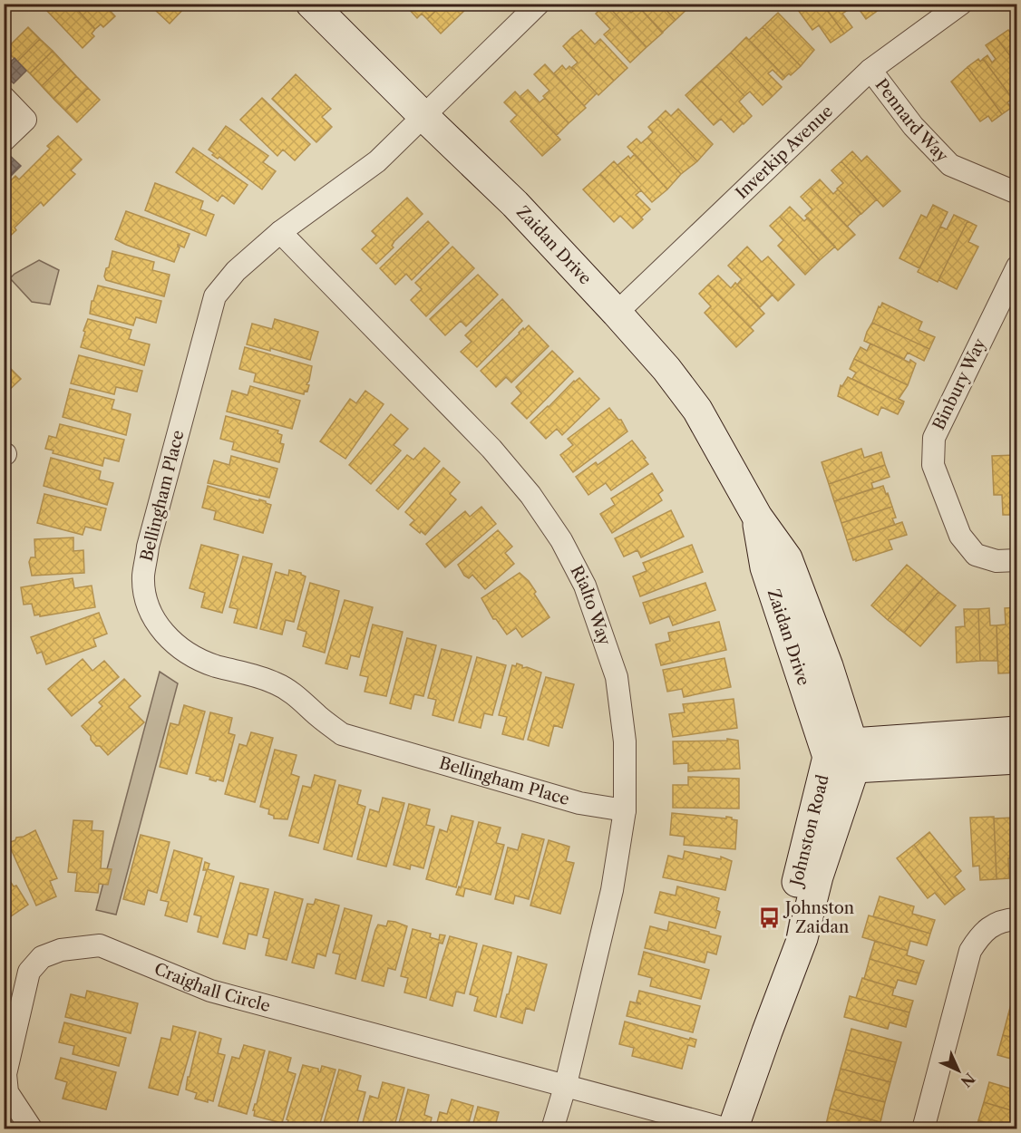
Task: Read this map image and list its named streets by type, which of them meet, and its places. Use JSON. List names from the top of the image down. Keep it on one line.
{"streets":{"street":["Pennard Way","Inverkip Avenue","Zaidan Drive","Binbury Way","Bellingham Place","Rialto Way","Johnston Road","Craighall Circle"]},"crossings":[["Pennard Way","Inverkip Avenue"],["Inverkip Avenue","Zaidan Drive"],["Zaidan Drive","Bellingham Place"],["Zaidan Drive","Johnston Road"],["Bellingham Place","Rialto Way"],["Rialto Way","Craighall Circle"]],"places":{"bus stop":["Johnston / Zaidan"]},"north":"bottom right"}
